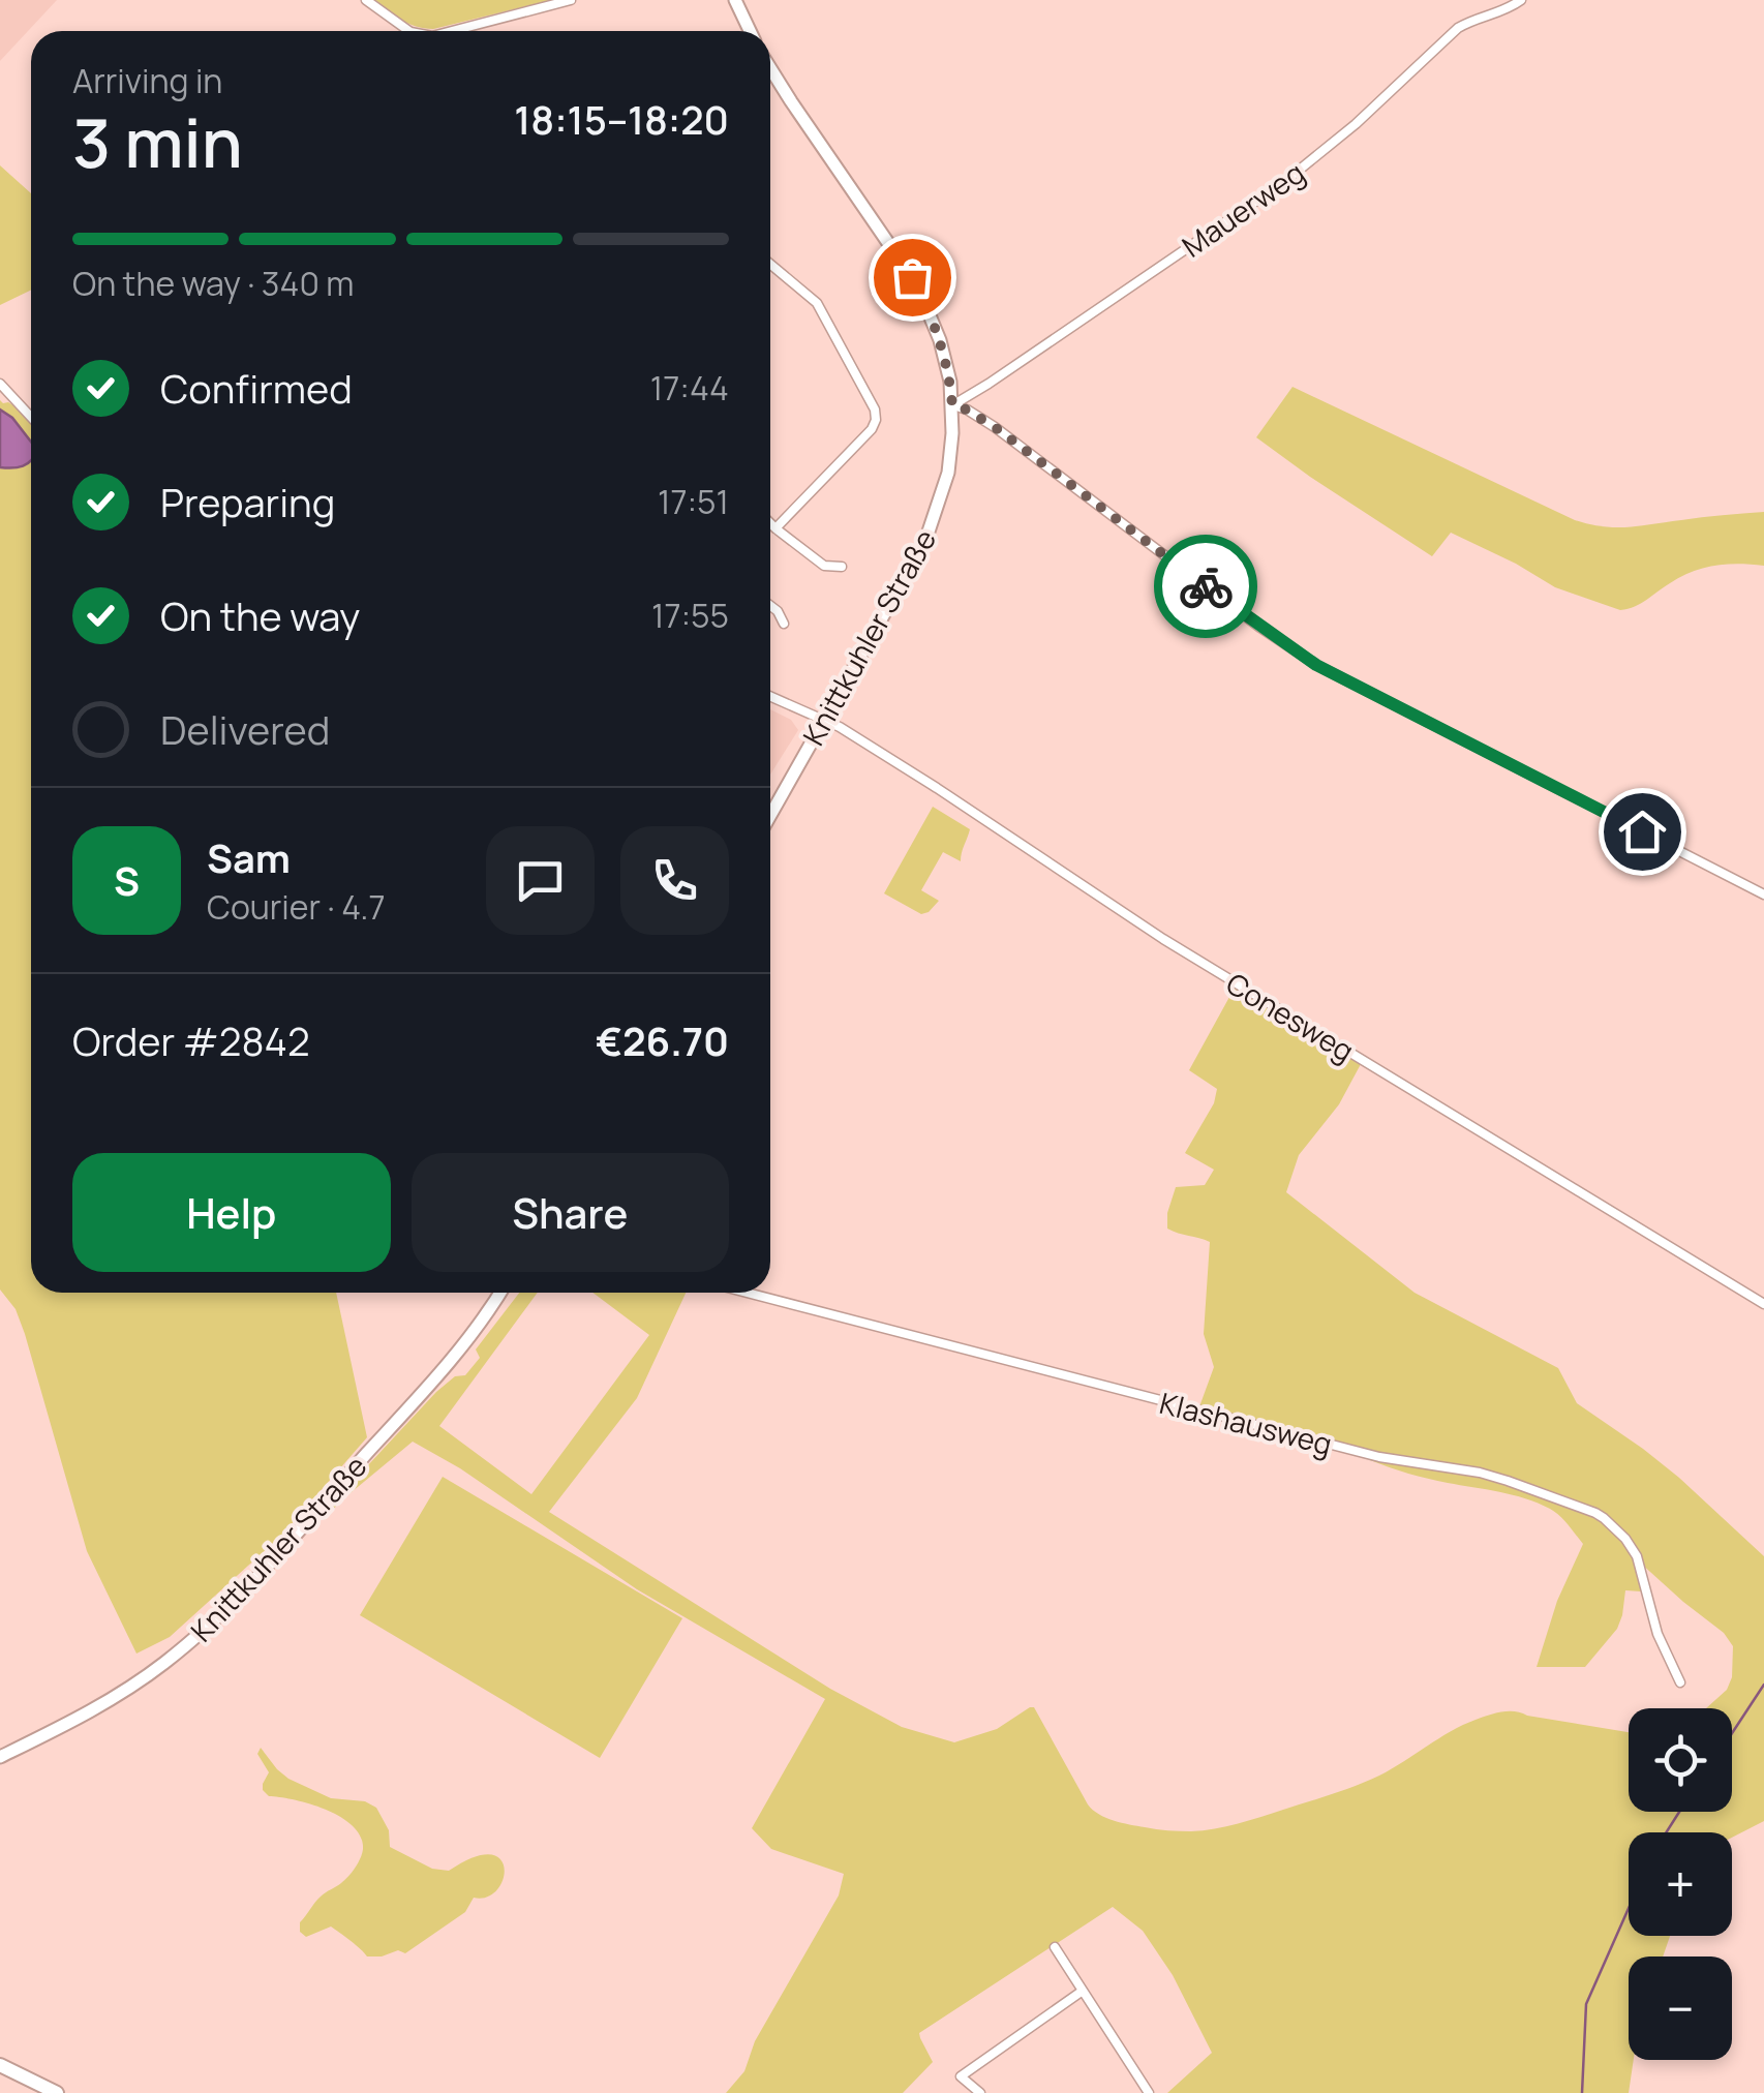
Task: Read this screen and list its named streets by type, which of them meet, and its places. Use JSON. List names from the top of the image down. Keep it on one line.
{"streets":{"street":["Mauerweg","Knittkuhler Straße","Conesweg","Klashausweg"]},"crossings":[["Mauerweg","Knittkuhler Straße"],["Knittkuhler Straße","Conesweg"]],"page":{"heading":["3 min","Arriving in","18:15–18:20"],"panel":["Sam","Courier · 4.7","Order #2842","€26.70"],"bar":"On the way · 340 m","list":[["Confirmed","17:44"],["Preparing","17:51"],["On the way","17:55"],"Delivered"],"round":"S","buttons":["Help","Share"],"map_buttons":["+","−"]}}
